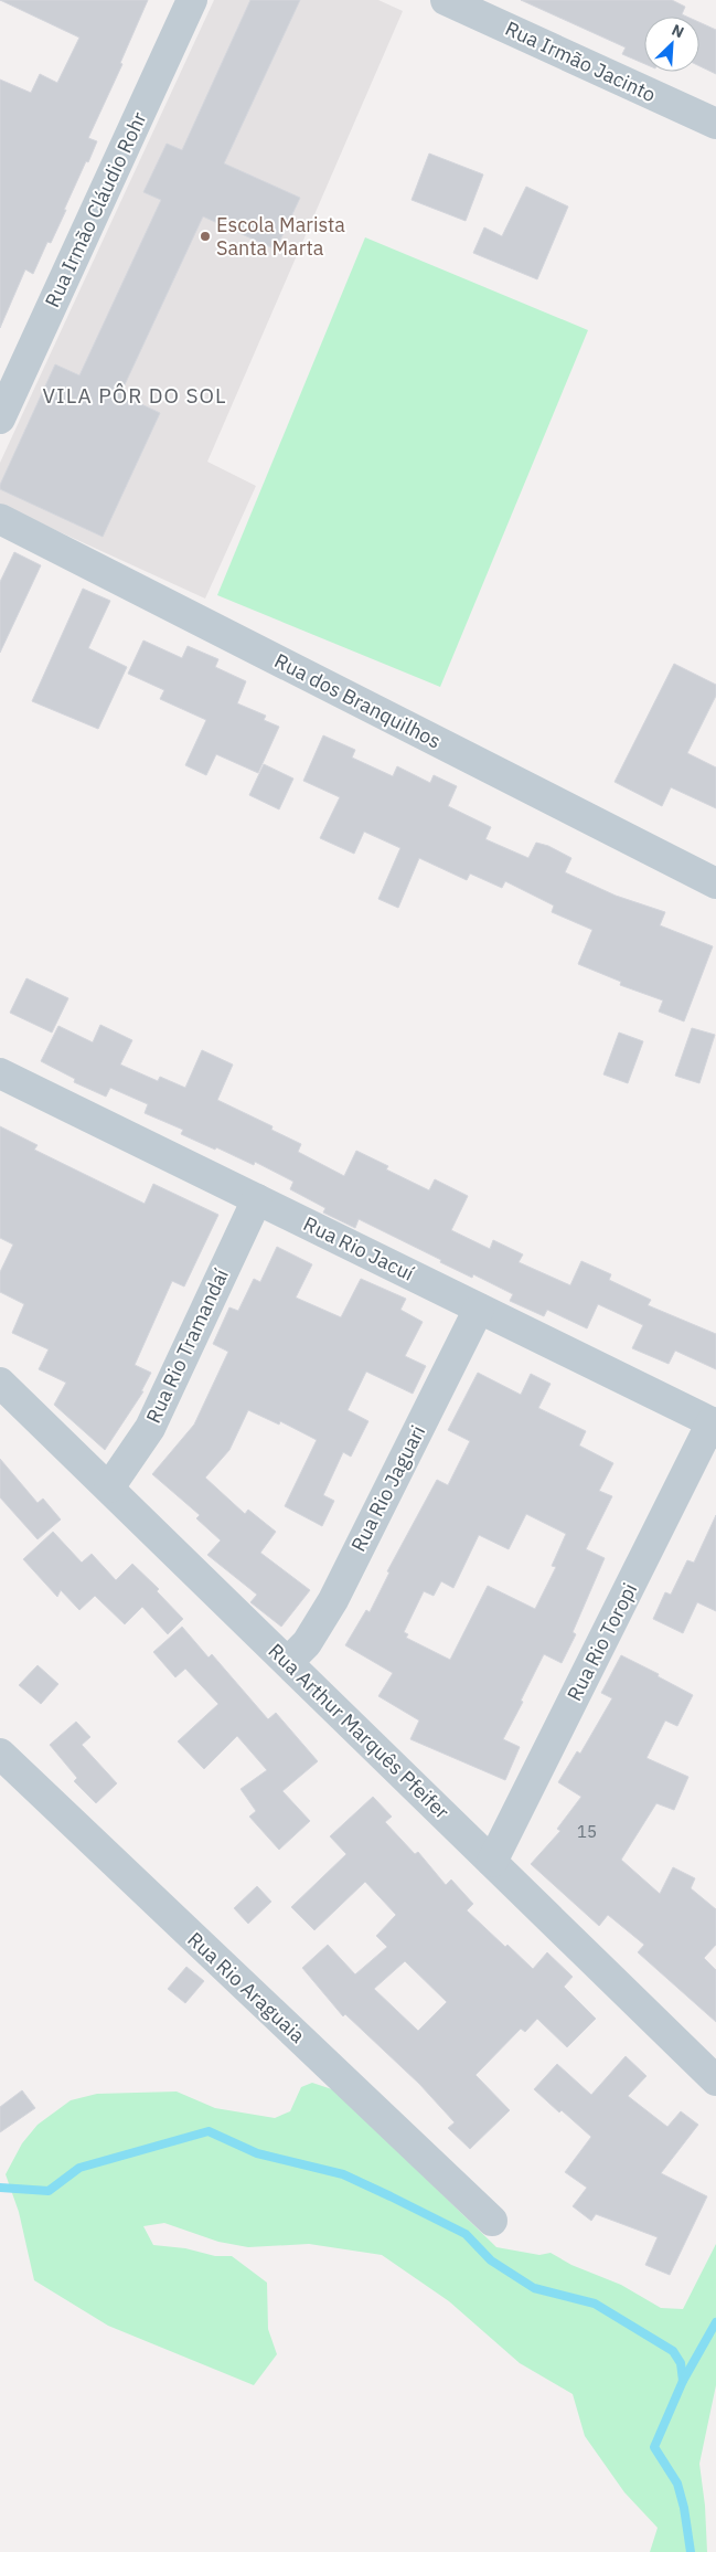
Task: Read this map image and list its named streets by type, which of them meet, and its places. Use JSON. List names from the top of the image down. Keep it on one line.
{"streets":{"street":["Rua Irmão Jacinto","Rua Irmão Cláudio Rohr","Rua dos Branquilhos","Rua Rio Jacuí","Rua Rio Tramandaí","Rua Rio Jaguari","Rua Rio Toropi","Rua Arthur Marquês Pfeifer","Rua Rio Araguaia"]},"crossings":[["Rua Rio Jacuí","Rua Rio Tramandaí"],["Rua Rio Jacuí","Rua Rio Jaguari"],["Rua Rio Jacuí","Rua Rio Toropi"],["Rua Rio Tramandaí","Rua Arthur Marquês Pfeifer"],["Rua Rio Jaguari","Rua Arthur Marquês Pfeifer"],["Rua Rio Toropi","Rua Arthur Marquês Pfeifer"]],"districts":["VILA PÔR DO SOL"],"places":["Escola Marista Santa Marta"],"house_numbers":["15"],"north":"top right"}
